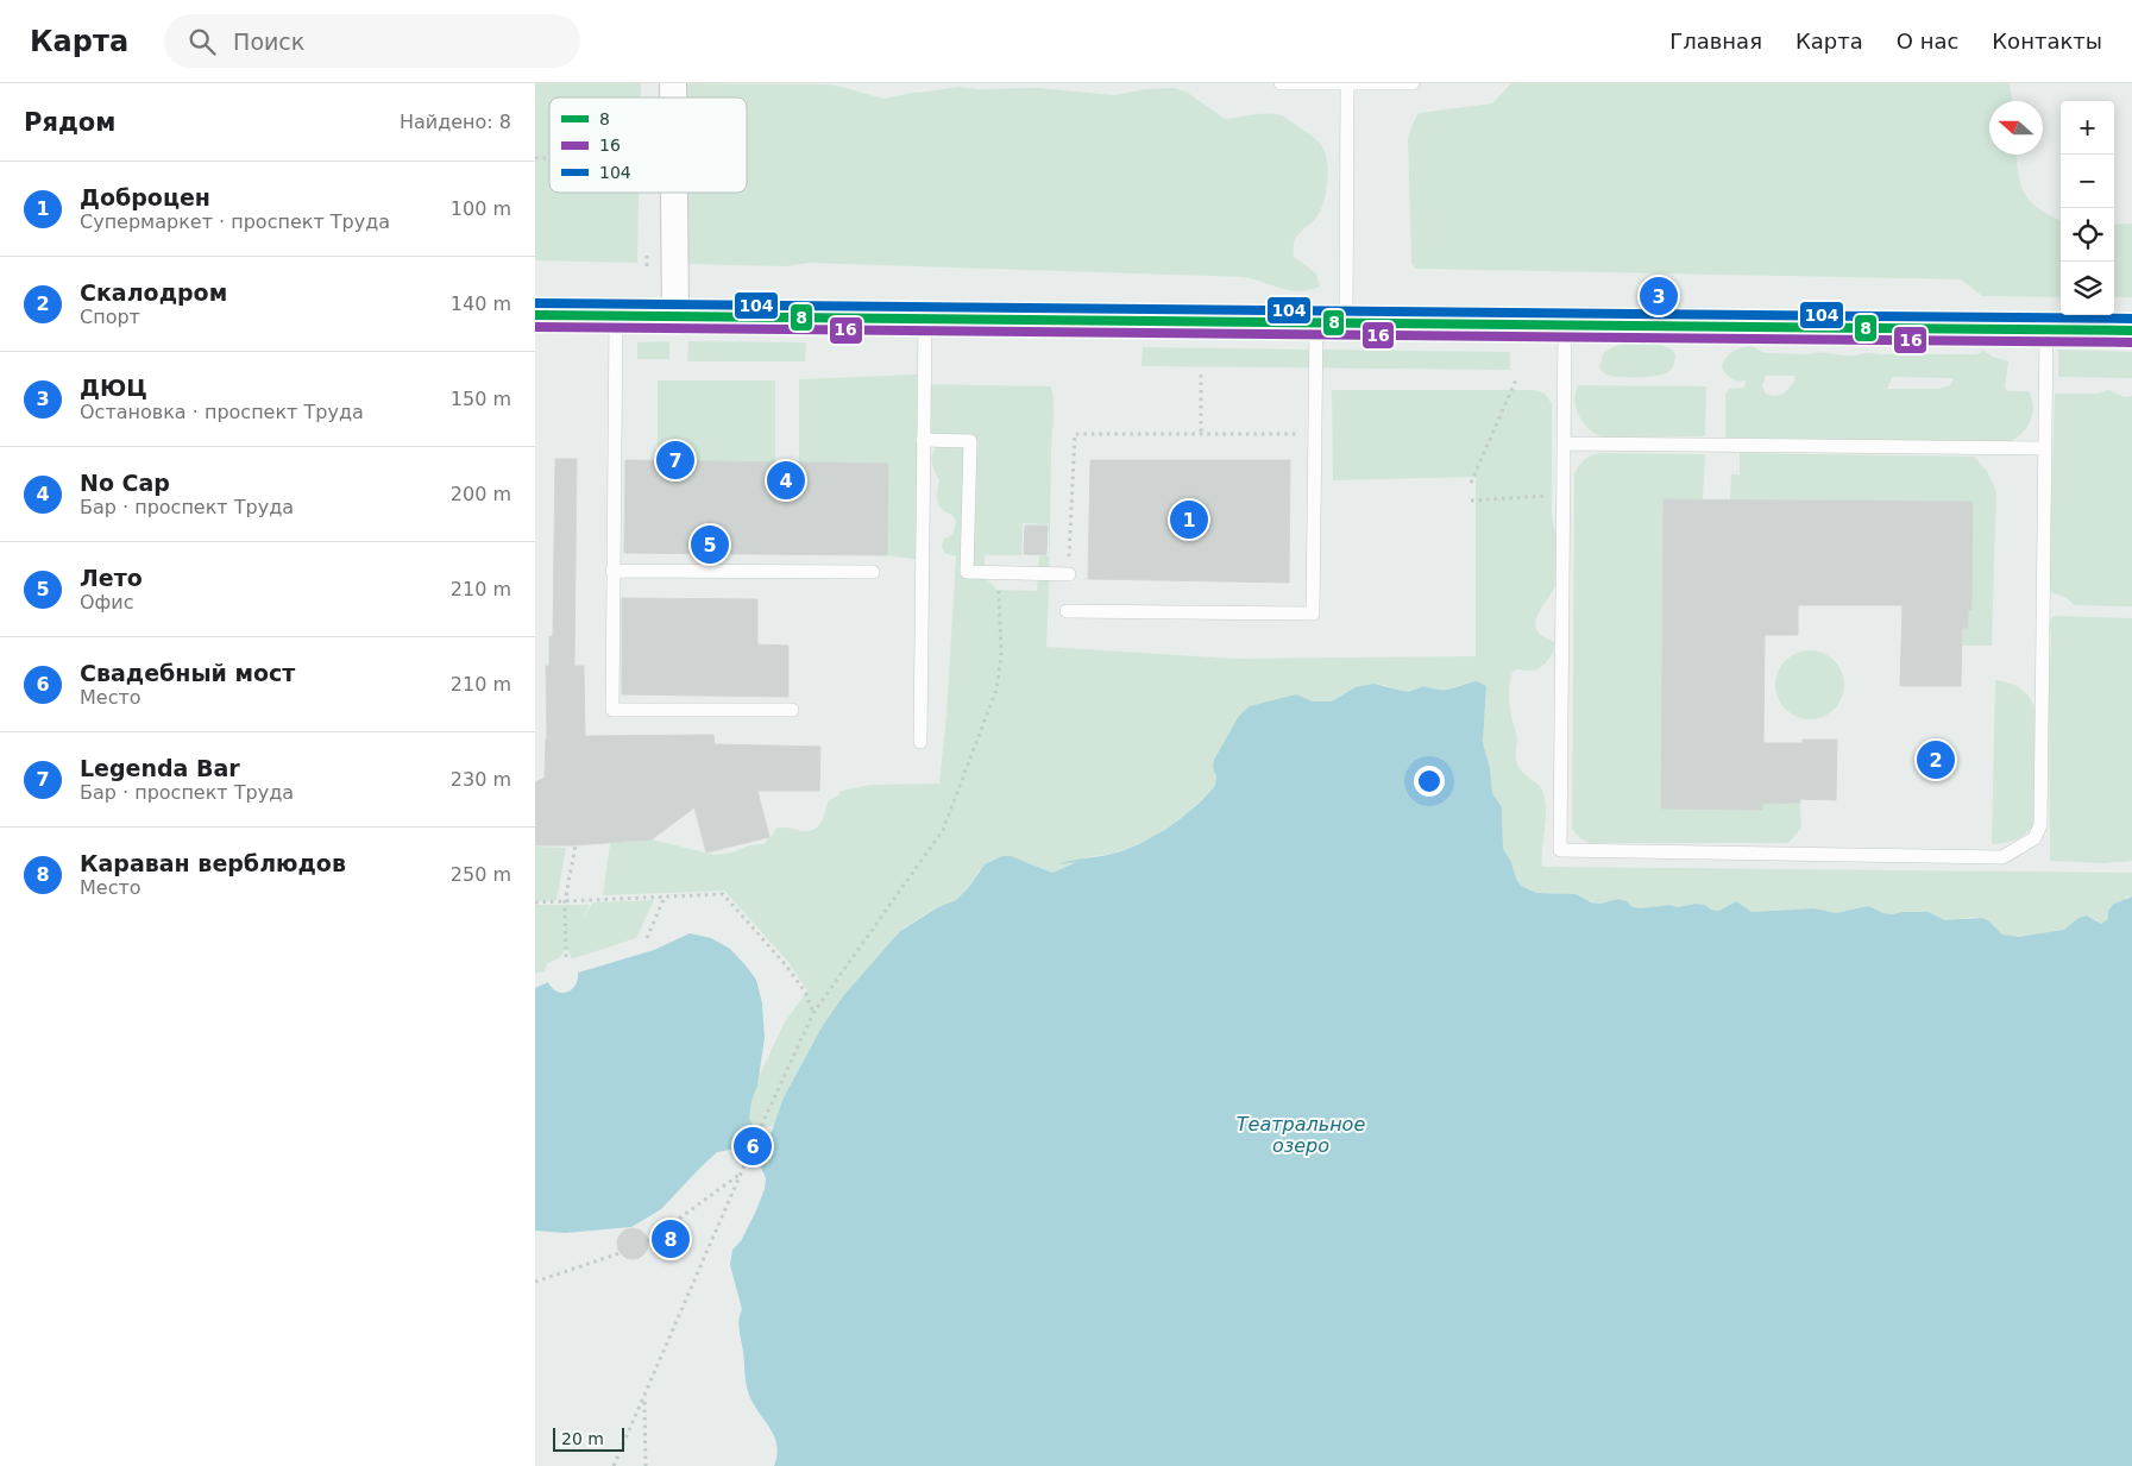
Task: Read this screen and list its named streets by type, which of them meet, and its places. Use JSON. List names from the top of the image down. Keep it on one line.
{"water":["Театральное озеро"],"lines":["transit line 104","transit line 8","transit line 16"],"legend":["8","16","104"],"scale_bar":"20 m","north":"left","page":{"header":"Карта","search":"Поиск","nav":["Главная","Карта","О нас","Контакты"],"heading":["Рядом","Найдено: 8"],"map_buttons":["+","−"],"list":[{"mark":"1","name":"Доброцен","note":"Супермаркет · проспект Труда","value":"100 m"},{"mark":"2","name":"Скалодром","note":"Спорт","value":"140 m"},{"mark":"3","name":"ДЮЦ","note":"Остановка · проспект Труда","value":"150 m"},{"mark":"4","name":"No Cap","note":"Бар · проспект Труда","value":"200 m"},{"mark":"5","name":"Лето","note":"Офис","value":"210 m"},{"mark":"6","name":"Свадебный мост","note":"Место","value":"210 m"},{"mark":"7","name":"Legenda Bar","note":"Бар · проспект Труда","value":"230 m"},{"mark":"8","name":"Караван верблюдов","note":"Место","value":"250 m"}],"pins":["3","7","4","1","5","2","6","8"],"scale":"20 m"}}
